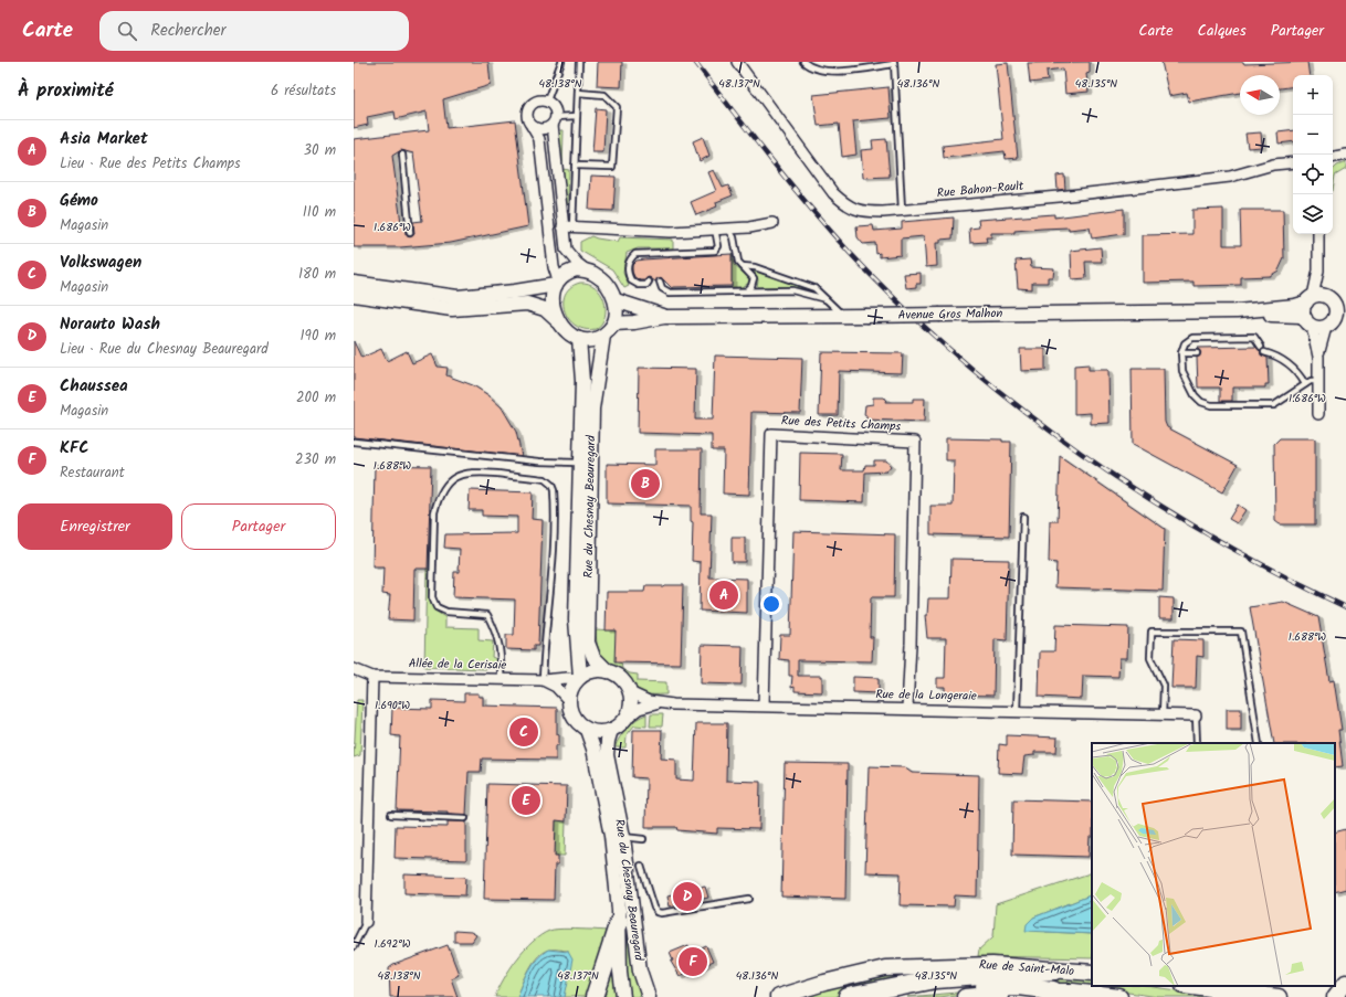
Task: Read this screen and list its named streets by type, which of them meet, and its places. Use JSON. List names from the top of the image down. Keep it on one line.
{"streets":{"main road":["Avenue Gros Malhon","Rue du Chesnay Beauregard","Rue de Saint-Malo"],"street":["Rue Bahon-Rault","Rue des Petits Champs","Allée de la Cerisaie","Rue de la Longeraie"]},"crossings":[["Avenue Gros Malhon","Rue du Chesnay Beauregard"],["Rue des Petits Champs","Rue de la Longeraie"],["Rue du Chesnay Beauregard","Allée de la Cerisaie"],["Rue du Chesnay Beauregard","Rue de la Longeraie"],["Allée de la Cerisaie","Rue de la Longeraie"]],"north":"left","page":{"header":"Carte","search":"Rechercher","nav":["Carte","Calques","Partager"],"heading":["À proximité","6 résultats"],"map_buttons":["+","−"],"list":[{"mark":"A","name":"Asia Market","note":"Lieu · Rue des Petits Champs","value":"30 m"},{"mark":"B","name":"Gémo","note":"Magasin","value":"110 m"},{"mark":"C","name":"Volkswagen","note":"Magasin","value":"180 m"},{"mark":"D","name":"Norauto Wash","note":"Lieu · Rue du Chesnay Beauregard","value":"190 m"},{"mark":"E","name":"Chaussea","note":"Magasin","value":"200 m"},{"mark":"F","name":"KFC","note":"Restaurant","value":"230 m"}],"pins":["B","A","C","E","D","F"],"buttons":["Enregistrer","Partager"]},"coordinates":["48.138°N","48.137°N","48.136°N","48.135°N","1.686°W","1.688°W","1.690°W","1.692°W"]}
